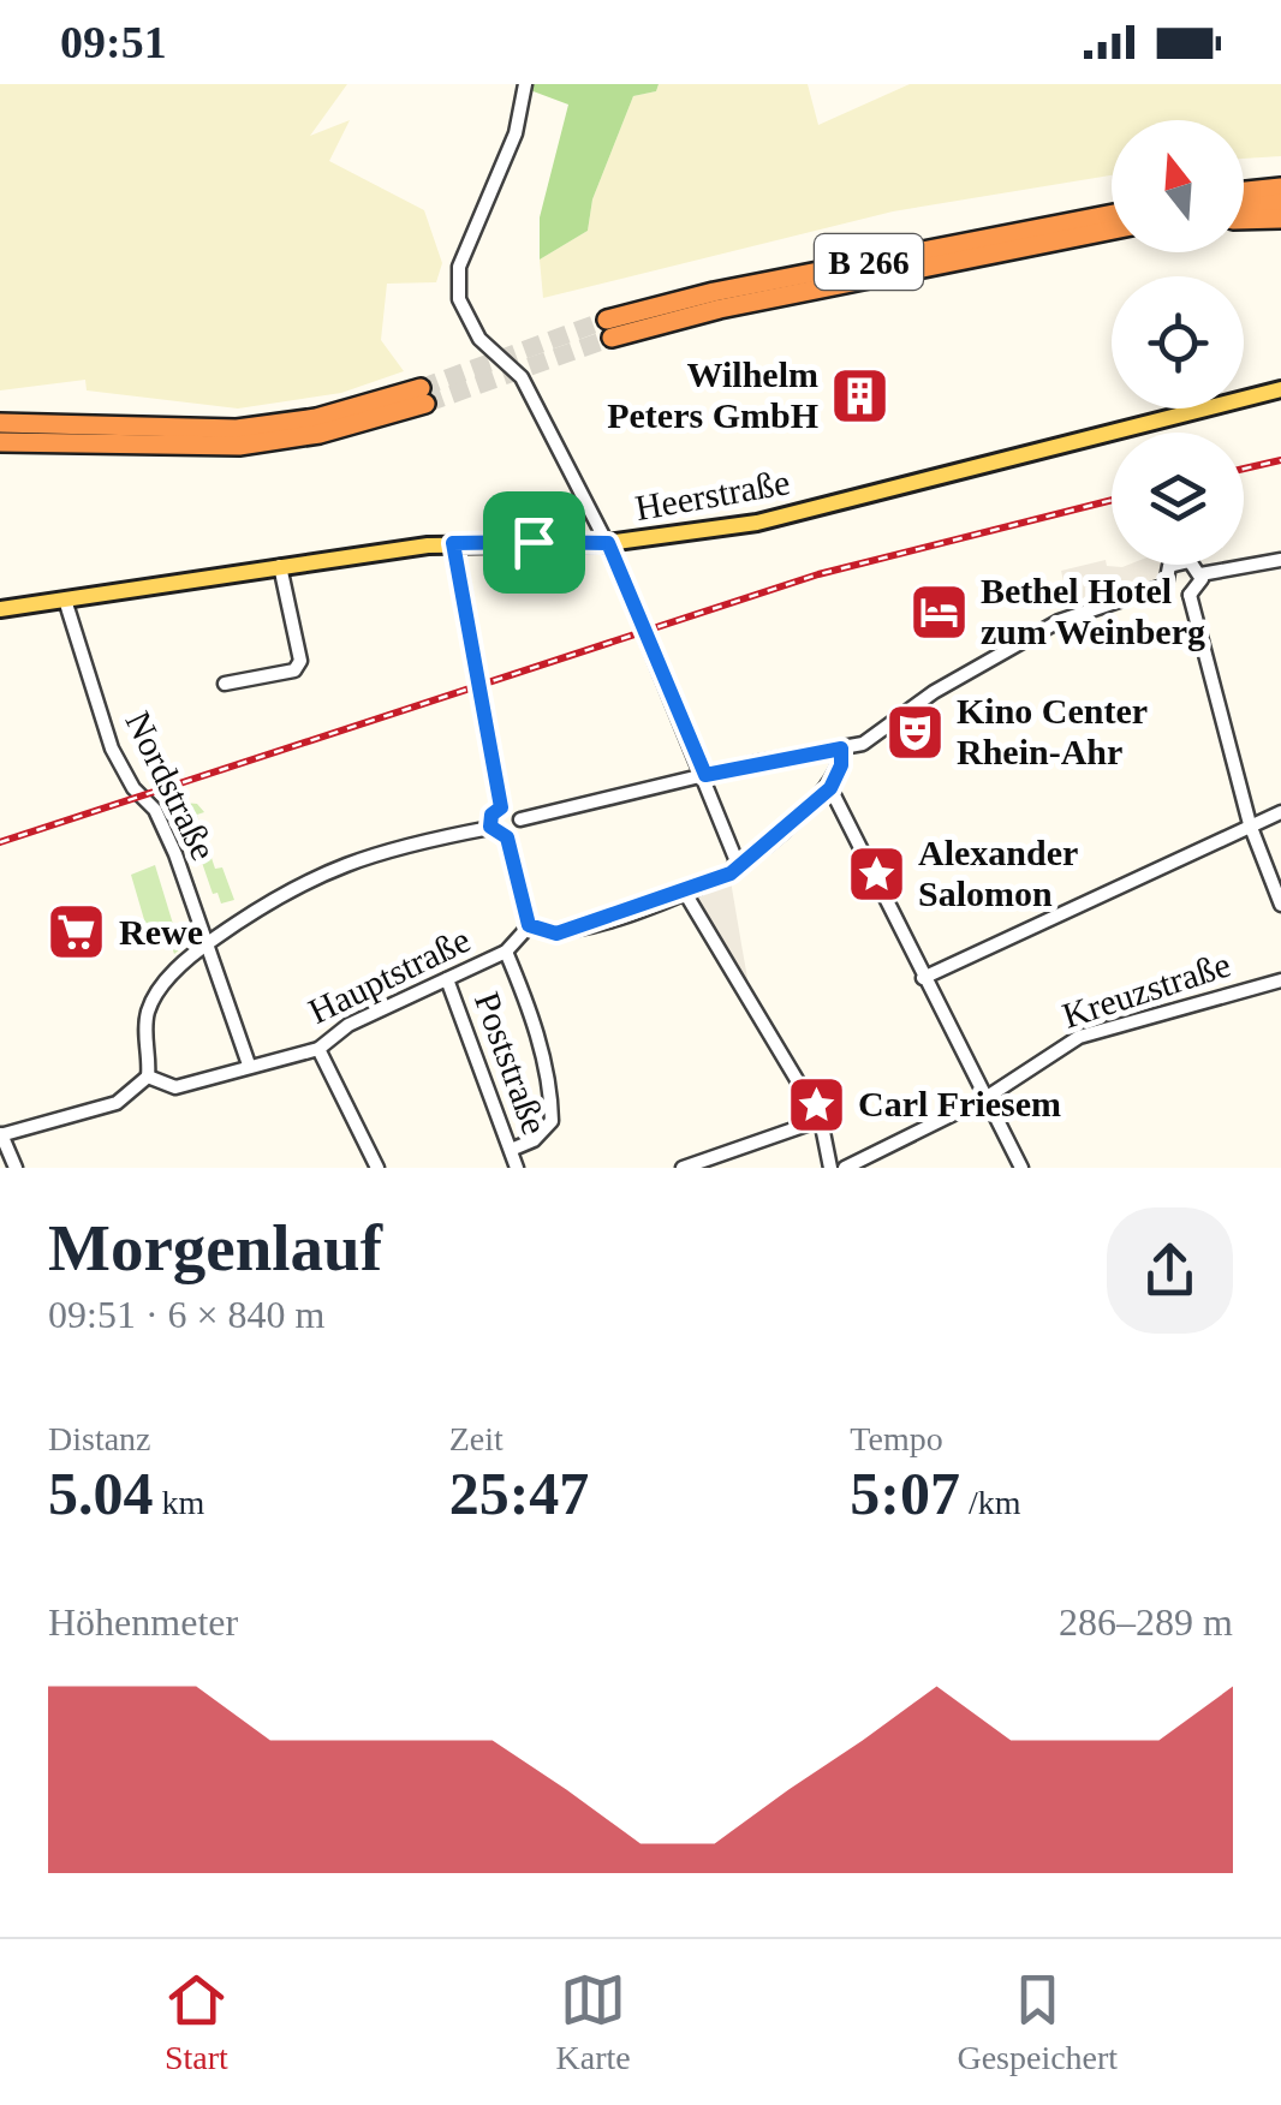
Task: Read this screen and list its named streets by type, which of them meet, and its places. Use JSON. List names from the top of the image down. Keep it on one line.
{"streets":{"highway":["B 266"],"main road":["Heerstraße"],"street":["Nordstraße","Hauptstraße","Kreuzstraße","Poststraße"]},"crossings":[["Heerstraße","Nordstraße"],["Nordstraße","Hauptstraße"],["Hauptstraße","Poststraße"]],"places":{"building":["Wilhelm Peters GmbH"],"hotel":["Bethel Hotel zum Weinberg"],"theatre":["Kino Center Rhein-Ahr"],"place":["Alexander Salomon","Carl Friesem"],"supermarket":["Rewe"]},"north":"top","page":{"status":"09:51","heading":["Morgenlauf","09:51 · 6 × 840 m"],"stats":[["Distanz","5.04 km"],["Zeit","25:47"],["Tempo","5:07 /km"]],"chart":["Höhenmeter","286–289 m"],"tabs":["Start","Karte","Gespeichert"]}}
